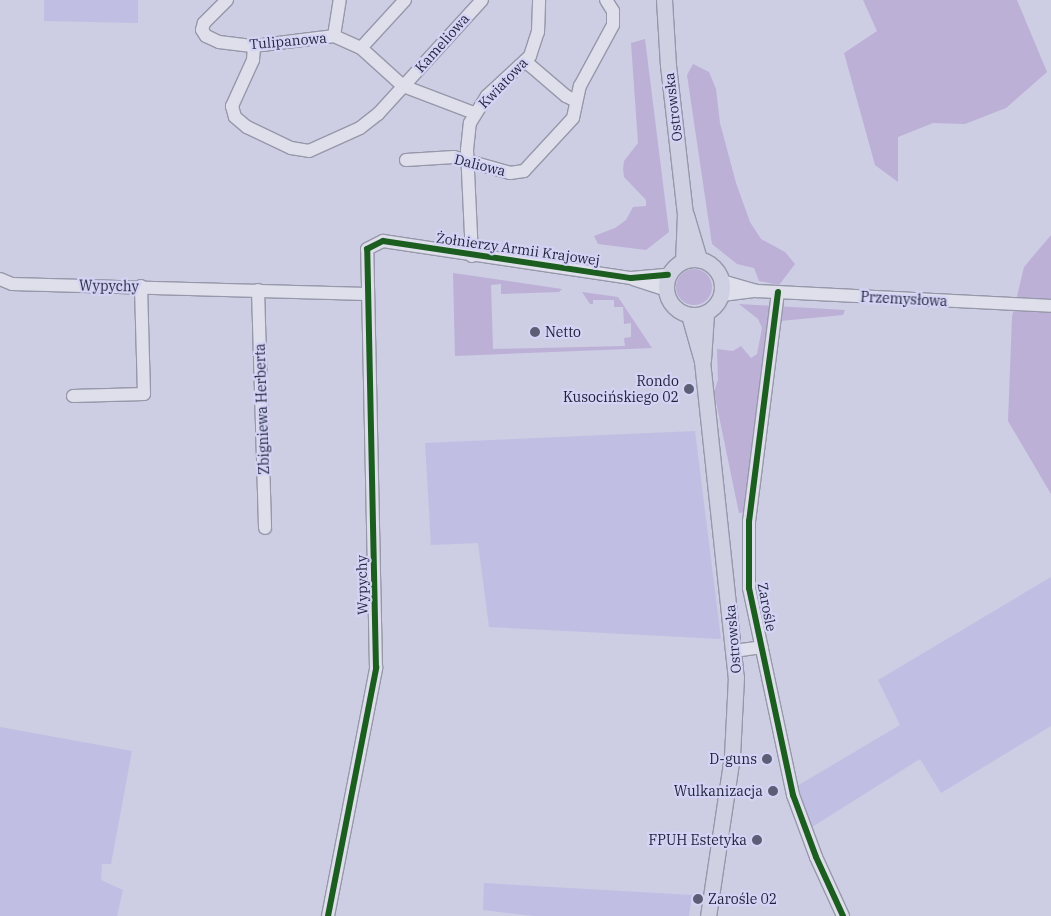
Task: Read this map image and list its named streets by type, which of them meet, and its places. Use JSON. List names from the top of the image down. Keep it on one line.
{"streets":{"main road":["Ostrowska"],"street":["Tulipanowa","Kameliowa","Kwiatowa","Daliowa","Żołnierzy Armii Krajowej","Wypychy","Przemysłowa","Zbigniewa Herberta","Zarośle"]},"crossings":[["Tulipanowa","Kameliowa"],["Tulipanowa","Kwiatowa"],["Kwiatowa","Daliowa"],["Kwiatowa","Żołnierzy Armii Krajowej"],["Ostrowska","Żołnierzy Armii Krajowej"],["Ostrowska","Przemysłowa"],["Ostrowska","Zarośle"],["Żołnierzy Armii Krajowej","Wypychy"],["Żołnierzy Armii Krajowej","Przemysłowa"],["Wypychy","Zbigniewa Herberta"],["Przemysłowa","Zarośle"]],"places":["Netto","Rondo Kusocińskiego 02","D-guns","Wulkanizacja","FPUH Estetyka","Zarośle 02"]}
